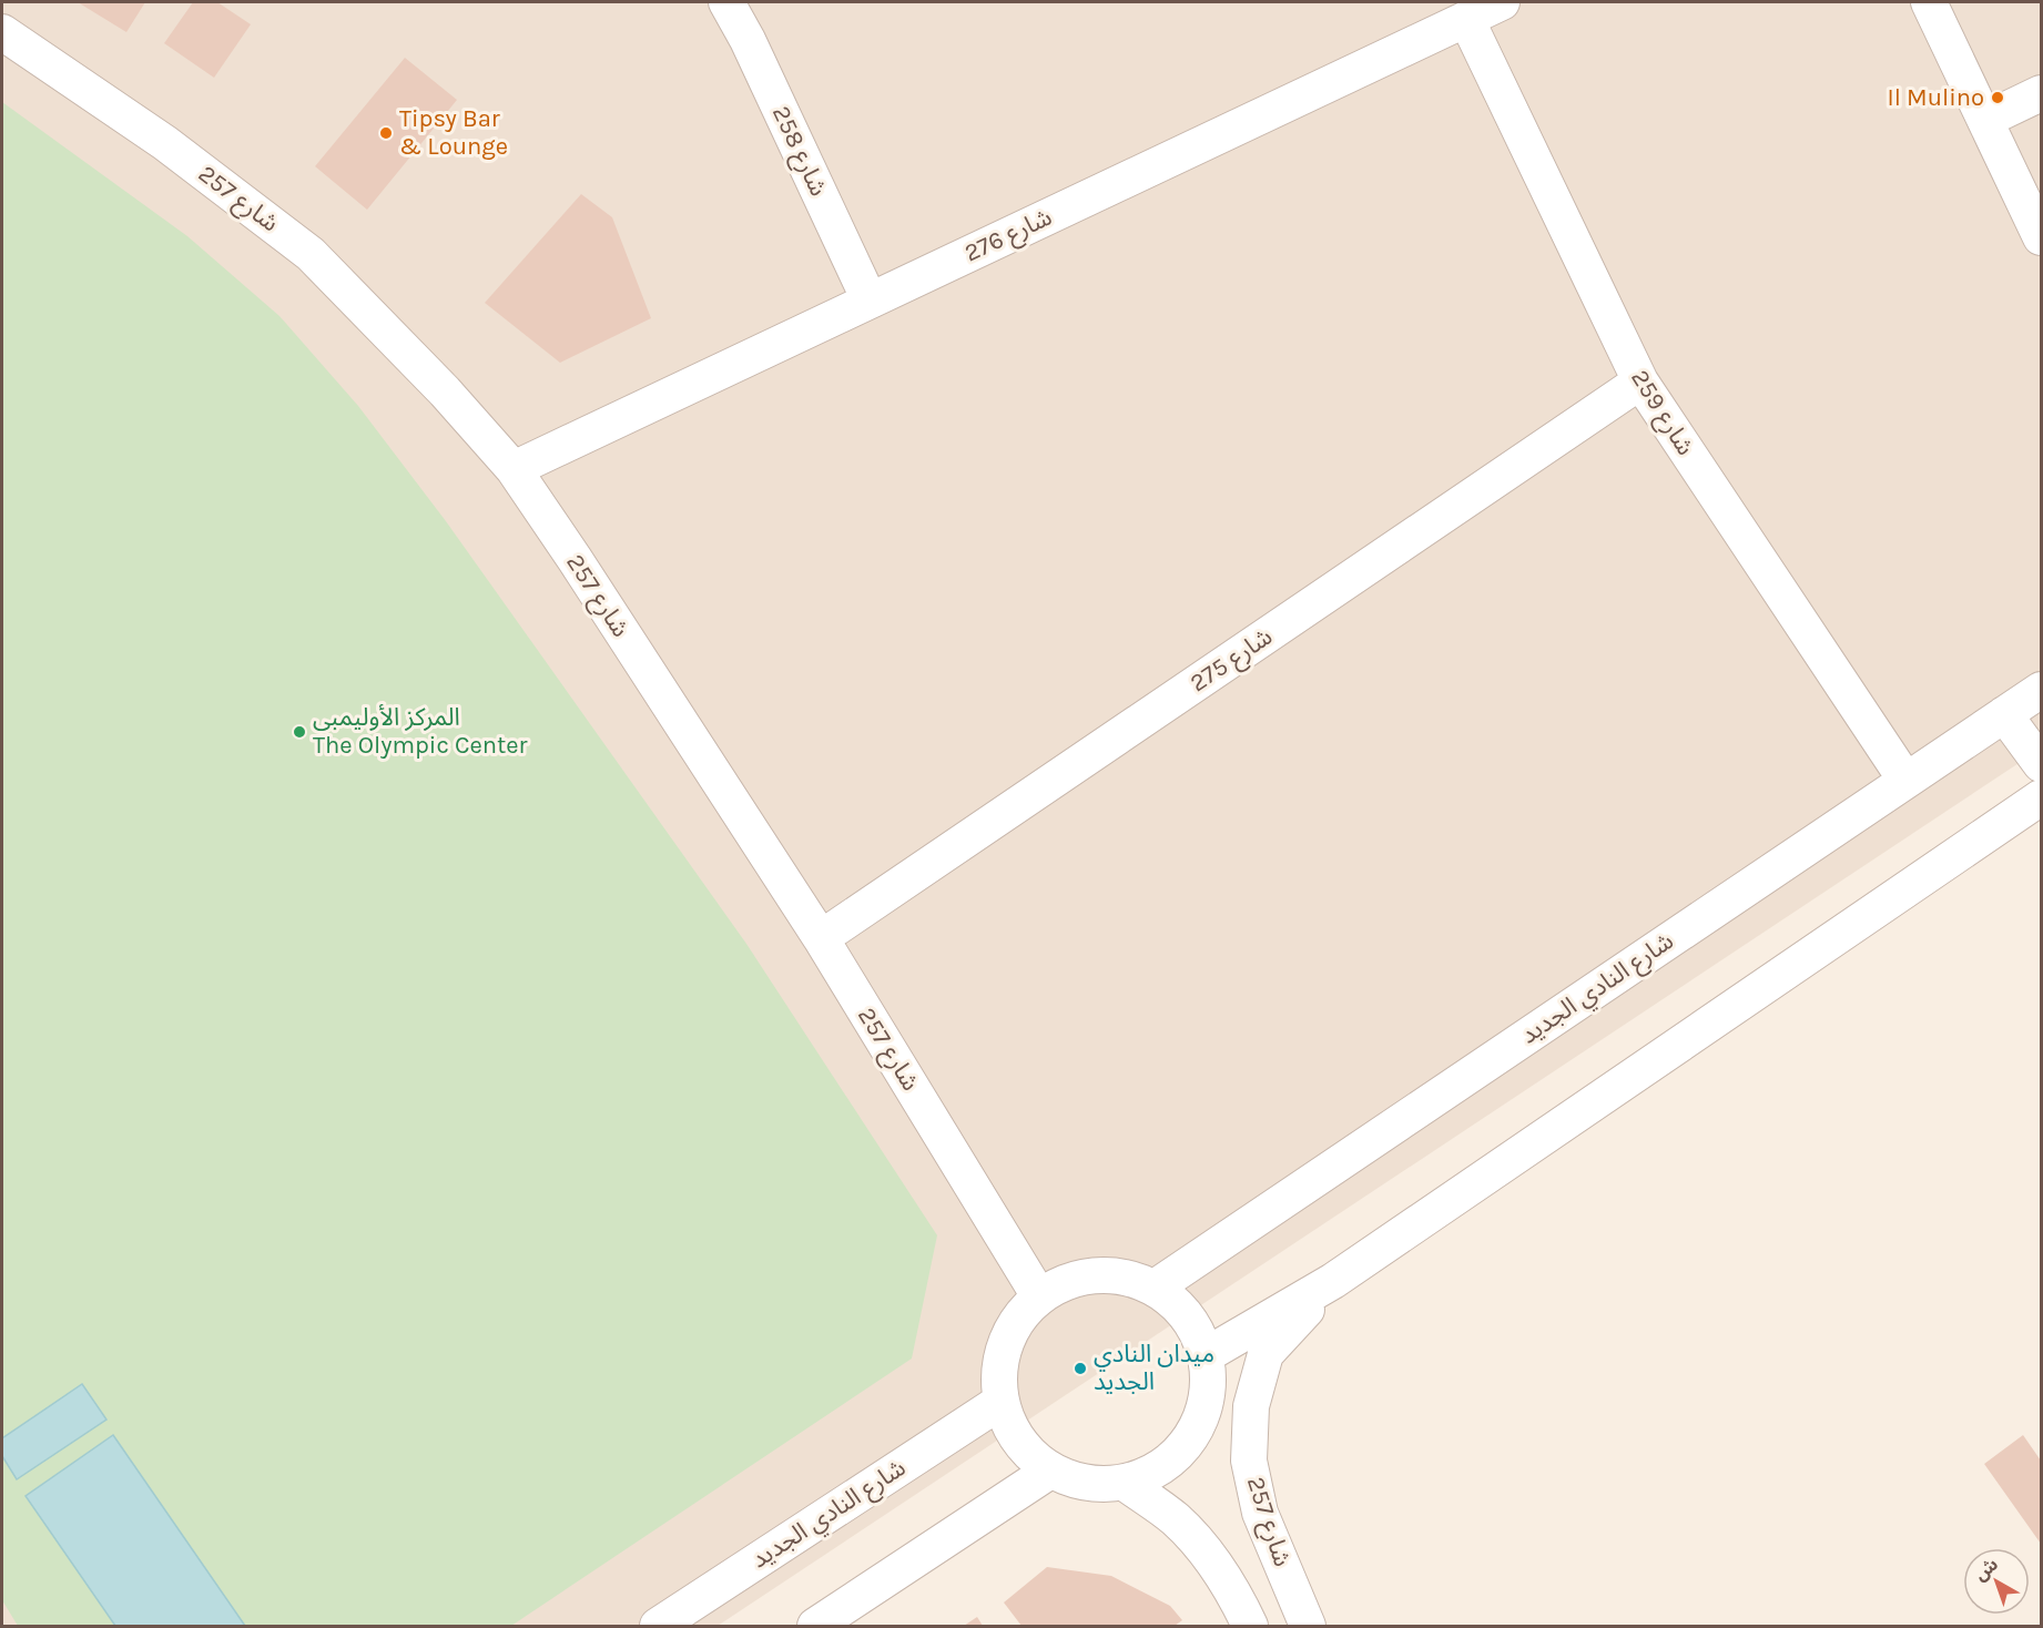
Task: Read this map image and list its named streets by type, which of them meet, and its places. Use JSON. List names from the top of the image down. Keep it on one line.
{"streets":{"street":["شارع 258","شارع 257","شارع 276","شارع 259","شارع 275","شارع النادي الجديد"]},"crossings":[["شارع 258","شارع 276"],["شارع 257","شارع 276"],["شارع 257","شارع 275"],["شارع 257","شارع النادي الجديد"],["شارع 276","شارع 259"],["شارع 259","شارع 275"],["شارع 259","شارع النادي الجديد"]],"places":["Il Mulino","Tipsy Bar & Lounge","المركز الأوليمبى The Olympic Center","ميدان النادي الجديد"],"north":"top left"}
